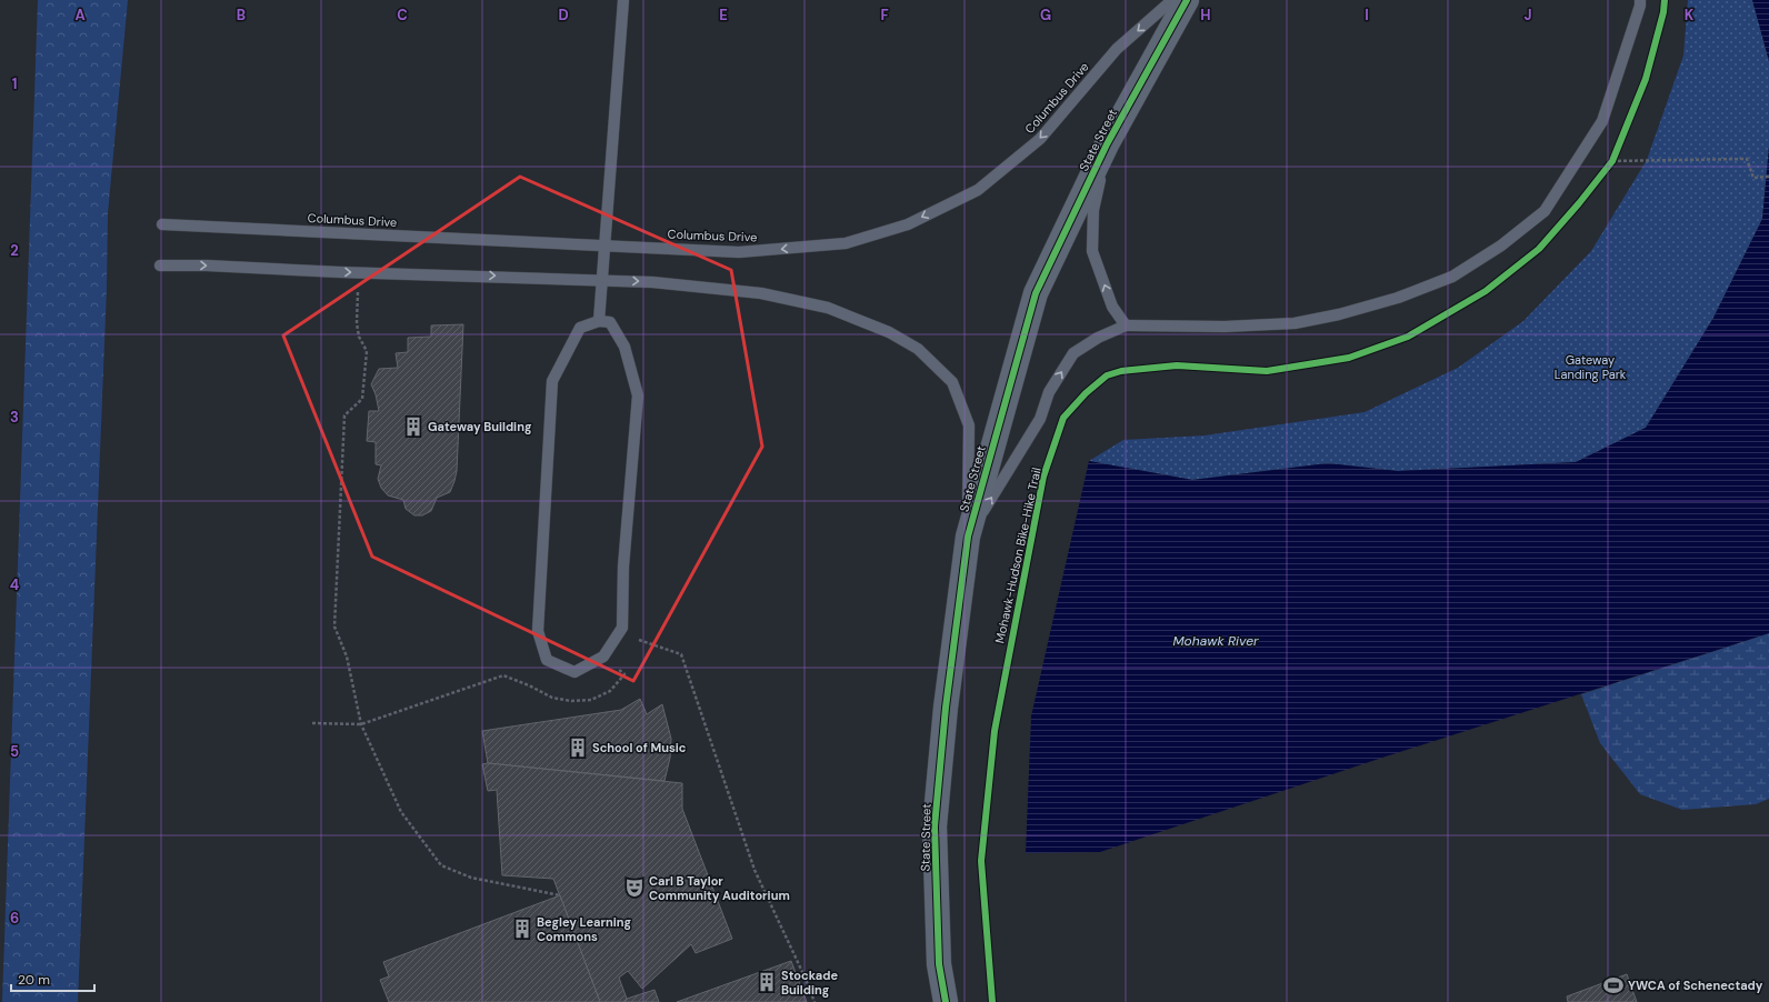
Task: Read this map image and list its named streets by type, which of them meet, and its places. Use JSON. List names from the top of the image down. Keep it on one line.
{"streets":{"main road":["State Street"],"lane":["Columbus Drive"],"cycle path":["Mohawk-Hudson Bike-Hike Trail"]},"one_way":["Columbus Drive"],"water":["Mohawk River"],"parks":["Gateway Landing Park"],"places":{"building":["Gateway Building","School of Music","Begley Learning Commons","Stockade Building"],"theatre":["Carl B Taylor Community Auditorium"],"sports":["YWCA of Schenectady"]},"scale_bar":"20 m","grid":{"columns":["A","B","C","D","E","F","G","H","I","J","K"],"rows":["1","2","3","4","5","6"]}}
